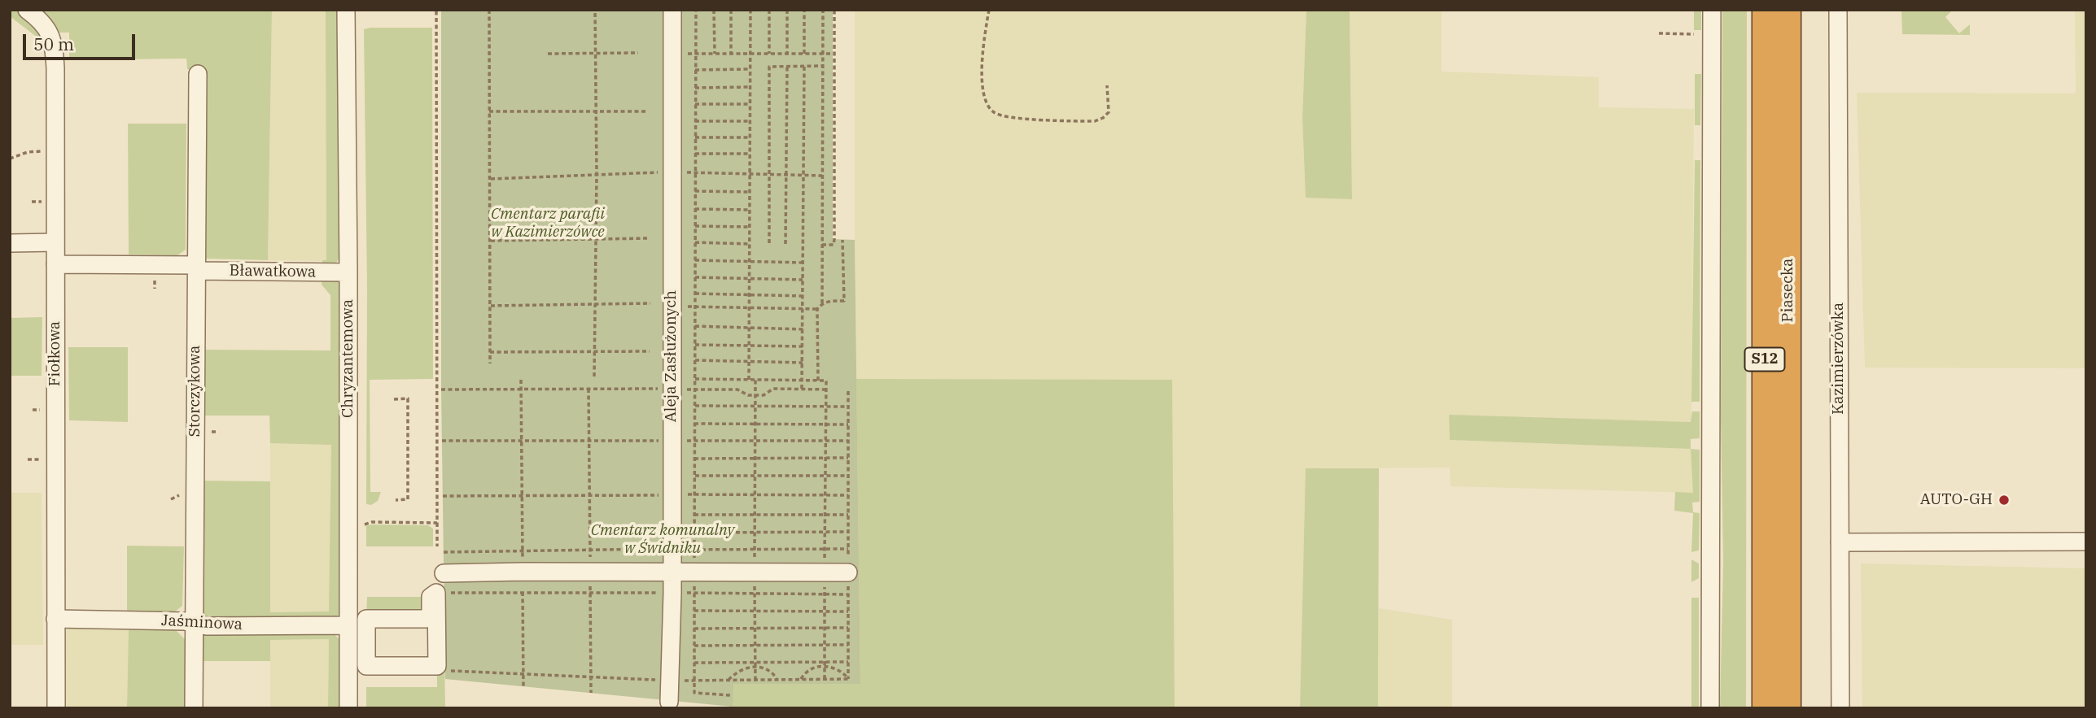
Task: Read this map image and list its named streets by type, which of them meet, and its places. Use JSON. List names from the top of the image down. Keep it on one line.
{"streets":{"highway":["Piasecka","S12"],"street":["Bławatkowa","Fiołkowa","Aleja Zasłużonych","Chryzantemowa","Kazimierzówka","Storczykowa","Jaśminowa"]},"crossings":[["Bławatkowa","Fiołkowa"],["Bławatkowa","Chryzantemowa"],["Bławatkowa","Storczykowa"],["Fiołkowa","Jaśminowa"],["Chryzantemowa","Jaśminowa"],["Storczykowa","Jaśminowa"]],"parks":["Cmentarz parafii w Kazimierzówce","Cmentarz komunalny w Świdniku"],"places":["AUTO-GH"],"scale_bar":"50 m"}
